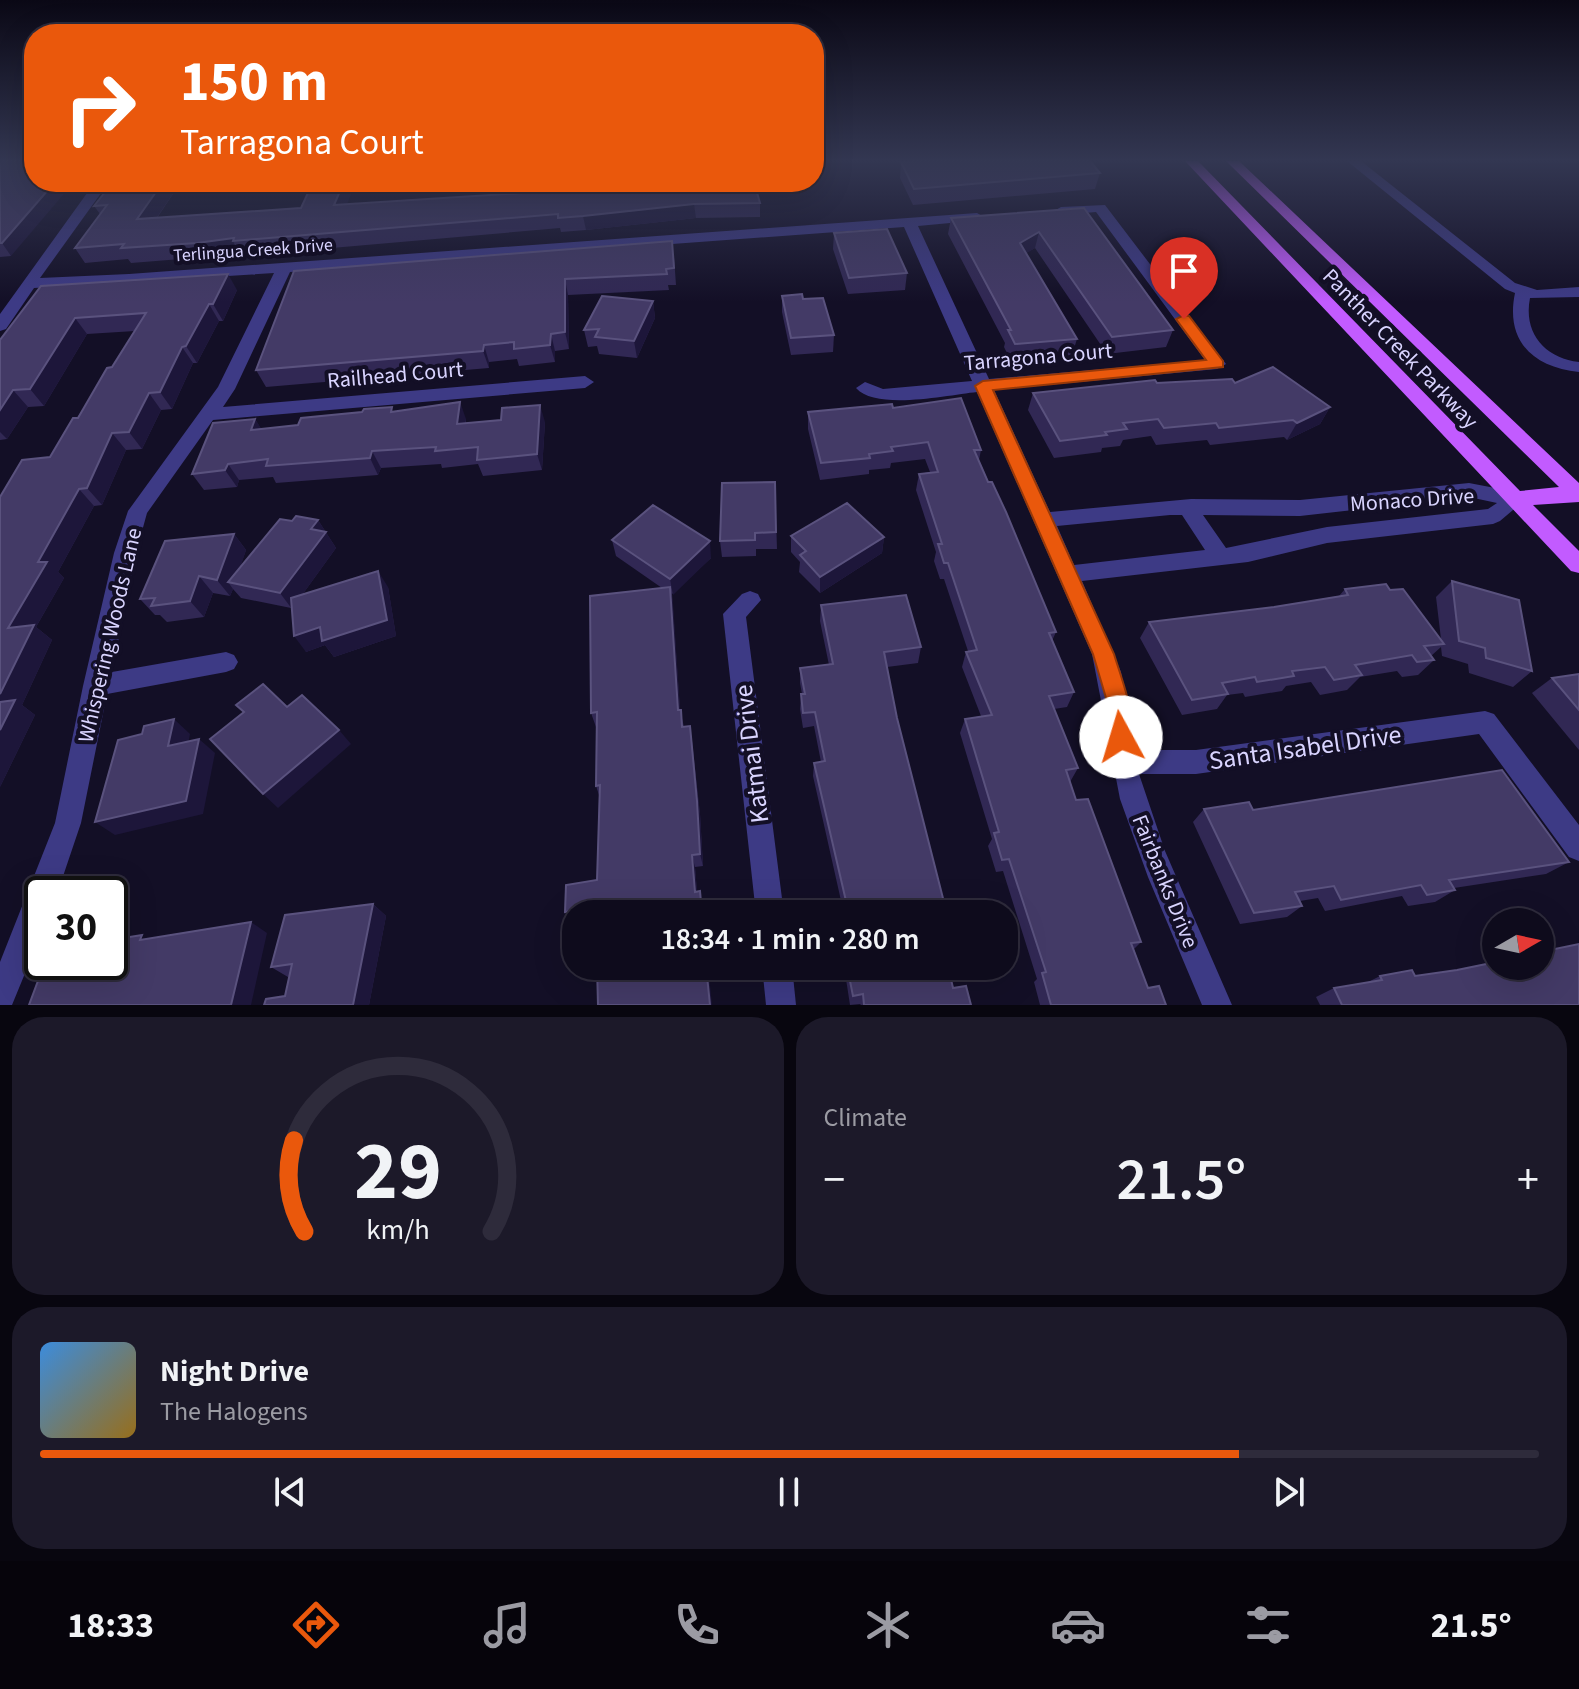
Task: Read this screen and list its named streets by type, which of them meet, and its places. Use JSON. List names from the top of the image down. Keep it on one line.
{"streets":{"main road":["Panther Creek Parkway"],"street":["Terlingua Creek Drive","Tarragona Court","Railhead Court","Monaco Drive","Whispering Woods Lane","Santa Isabel Drive","Katmai Drive","Fairbanks Drive"]},"crossings":[["Terlingua Creek Drive","Whispering Woods Lane"],["Terlingua Creek Drive","Fairbanks Drive"],["Panther Creek Parkway","Monaco Drive"],["Tarragona Court","Fairbanks Drive"],["Railhead Court","Whispering Woods Lane"],["Monaco Drive","Fairbanks Drive"],["Santa Isabel Drive","Fairbanks Drive"]],"north":"right","page":{"turn":["150 m","Tarragona Court"],"limit":"30","trip":"18:34 · 1 min · 280 m","tile":"Climate","heat":["−","21.5°","+"],"song":["Night Drive","The Halogens"],"tabs":["18:33","21.5°"],"gauge":["29","km/h"]}}
